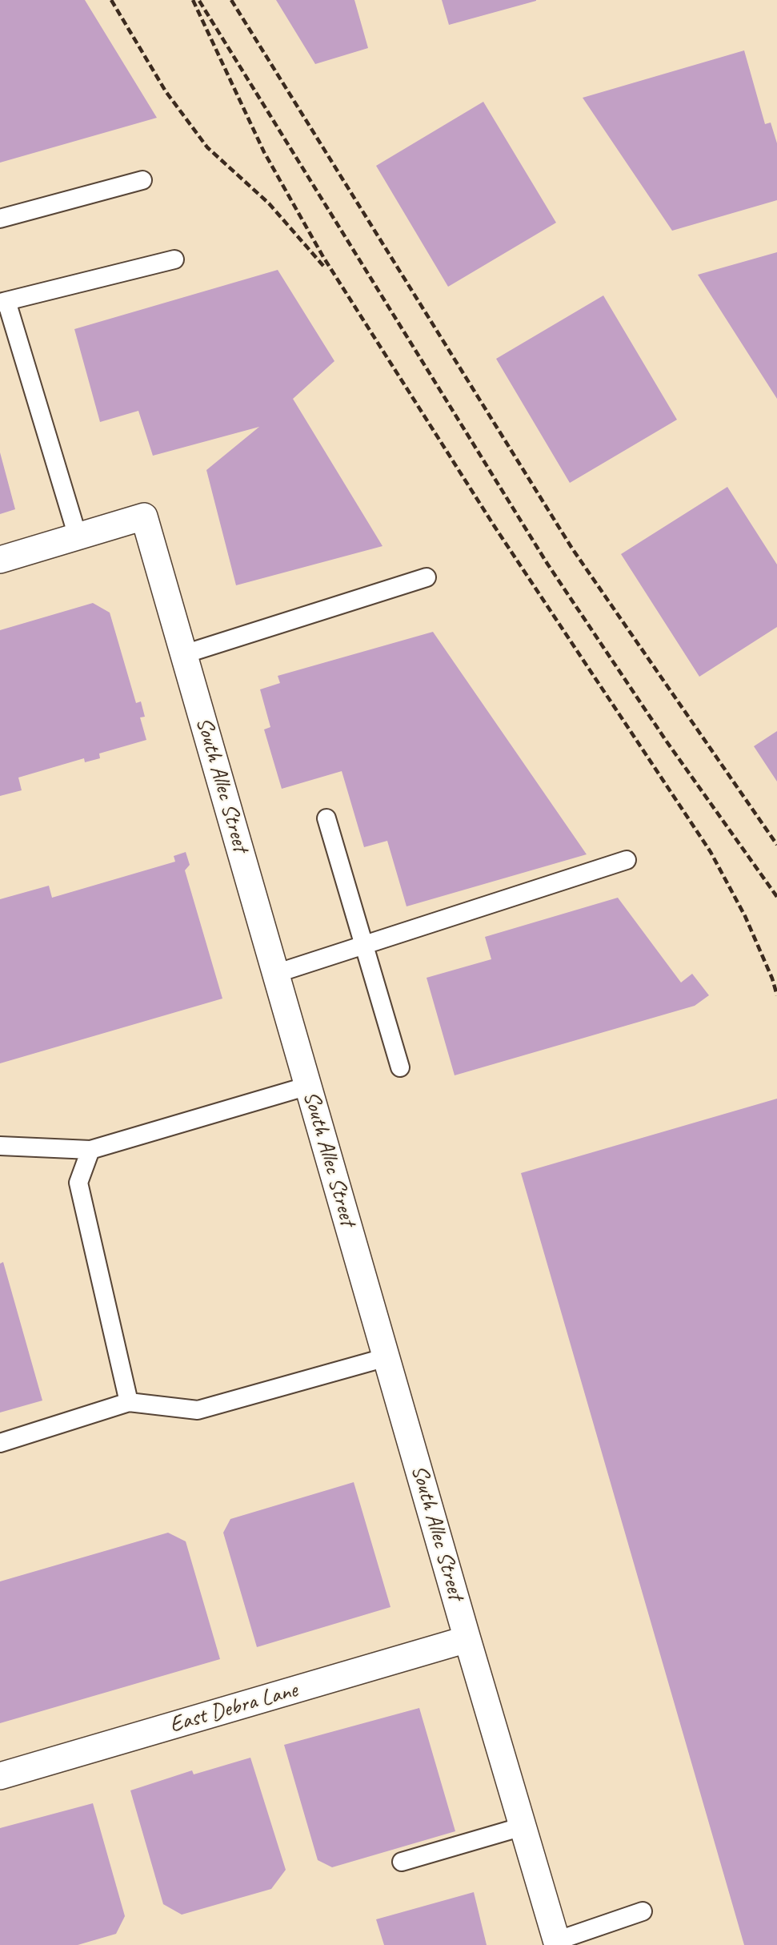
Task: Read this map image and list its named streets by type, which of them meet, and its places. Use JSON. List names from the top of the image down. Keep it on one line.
{"streets":{"street":["South Allec Street","East Debra Lane"]},"crossings":[["South Allec Street","East Debra Lane"]]}
